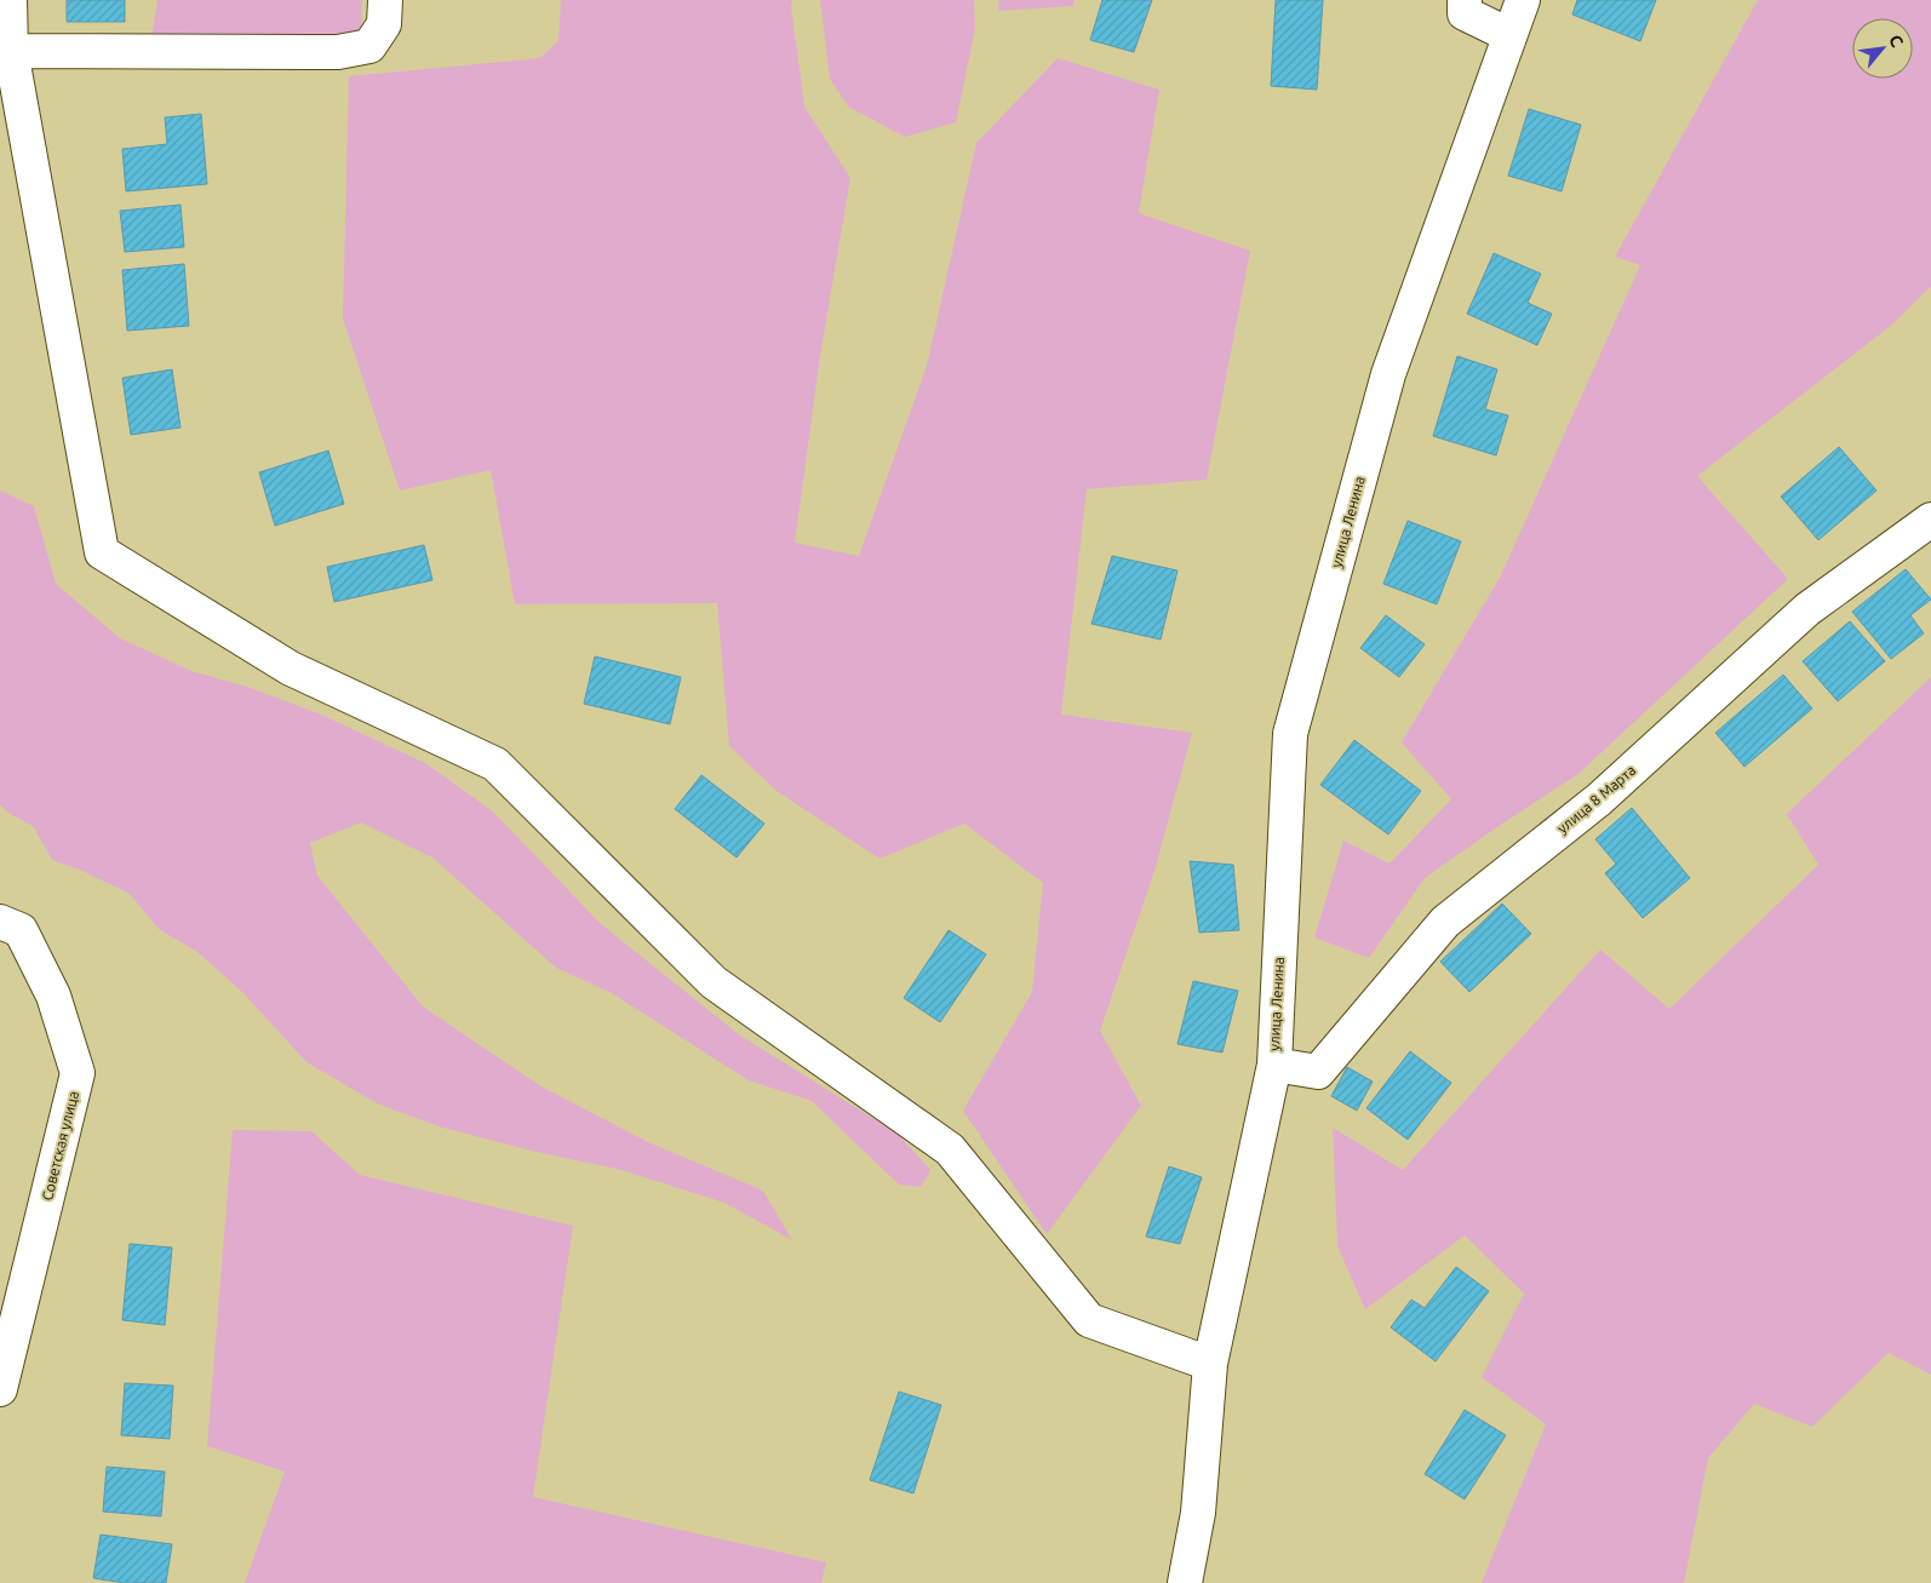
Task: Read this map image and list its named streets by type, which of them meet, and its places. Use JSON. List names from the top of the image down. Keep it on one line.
{"streets":{"street":["улица Ленина","улица 8 Марта","Советская улица"]},"crossings":[["улица Ленина","улица 8 Марта"]],"north":"top right"}
